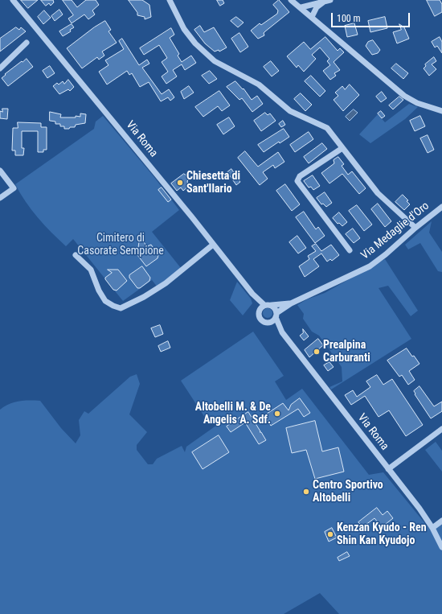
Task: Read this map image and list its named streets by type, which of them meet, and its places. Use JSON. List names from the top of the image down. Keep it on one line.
{"streets":{"street":["Via Roma","Via Medaglie d'Oro"]},"crossings":[["Via Roma","Via Medaglie d'Oro"]],"parks":["Cimitero di Casorate Sempione"],"places":["Chiesetta di Sant'Ilario","Prealpina Carburanti","Altobelli M. & De Angelis A. Sdf.","Centro Sportivo Altobelli","Kenzan Kyudo - Ren Shin Kan Kyudojo"],"scale_bar":"100 m"}
